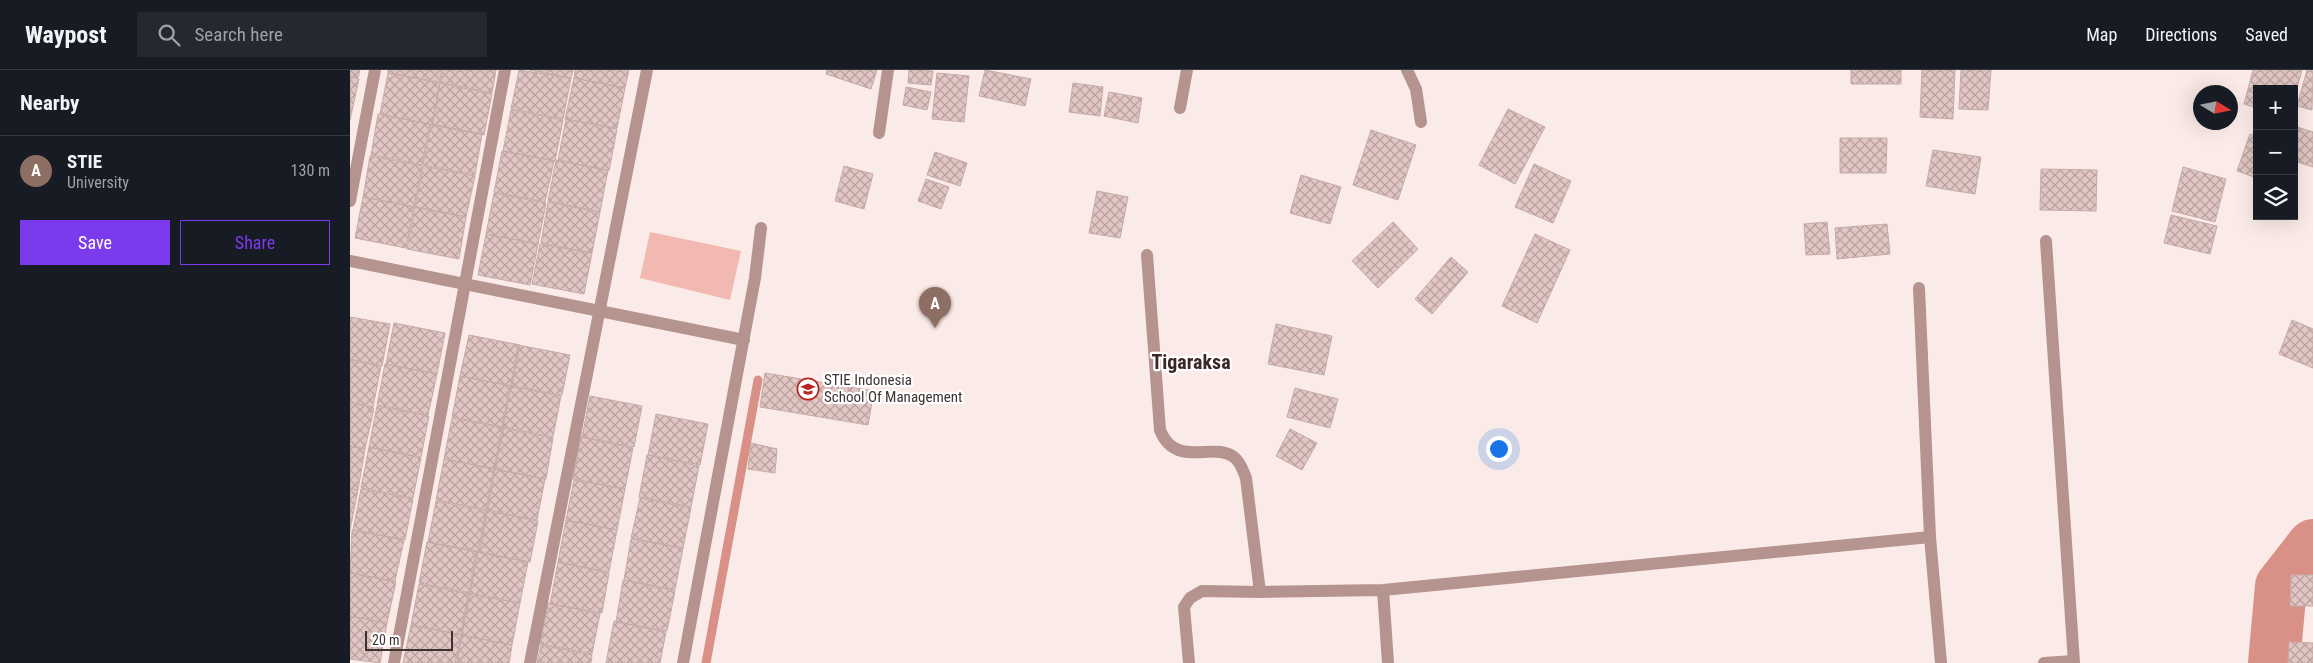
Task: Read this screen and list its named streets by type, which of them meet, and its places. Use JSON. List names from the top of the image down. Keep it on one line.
{"districts":["Tigaraksa"],"places":{"school or university":["STIE Indonesia School Of Management"]},"scale_bar":"20 m","north":"right","page":{"header":"Waypost","search":"Search here","nav":["Map","Directions","Saved"],"heading":"Nearby","map_buttons":["+","−"],"list":[{"mark":"A","name":"STIE","note":"University","value":"130 m"}],"buttons":["Save","Share"],"pins":"A","scale":"20 m"}}
